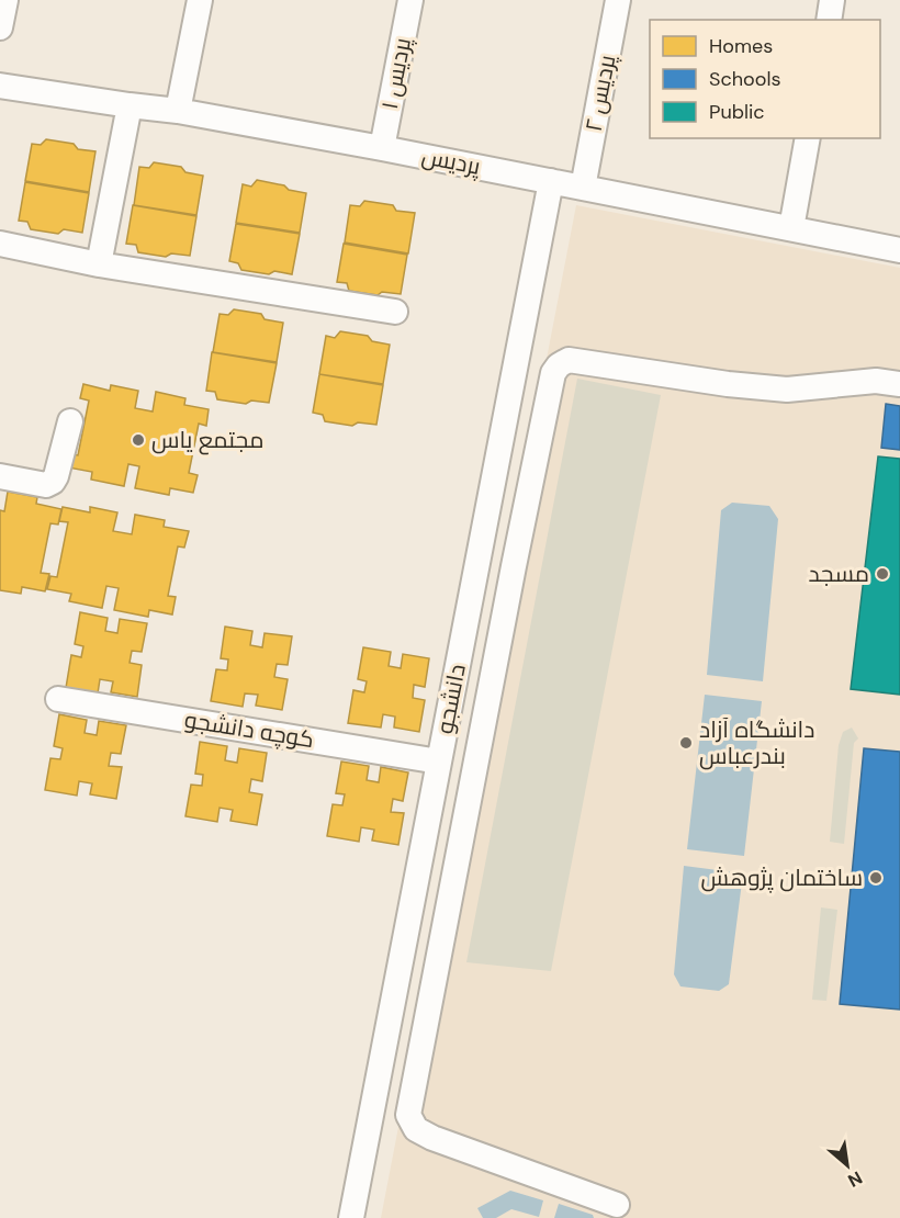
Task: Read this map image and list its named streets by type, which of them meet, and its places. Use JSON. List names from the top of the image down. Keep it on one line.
{"streets":{"street":["پردیس ۱","پردیس ۲","پردیس","دانشجو","کوچه دانشجو"]},"crossings":[["پردیس ۱","پردیس"],["پردیس ۲","پردیس"],["پردیس","دانشجو"],["دانشجو","کوچه دانشجو"]],"places":["مجتمع یاس","مسجد","دانشگاه آزاد بندرعباس","ساختمان پژوهش"],"legend":["Homes","Schools","Public"],"north":"bottom right"}
